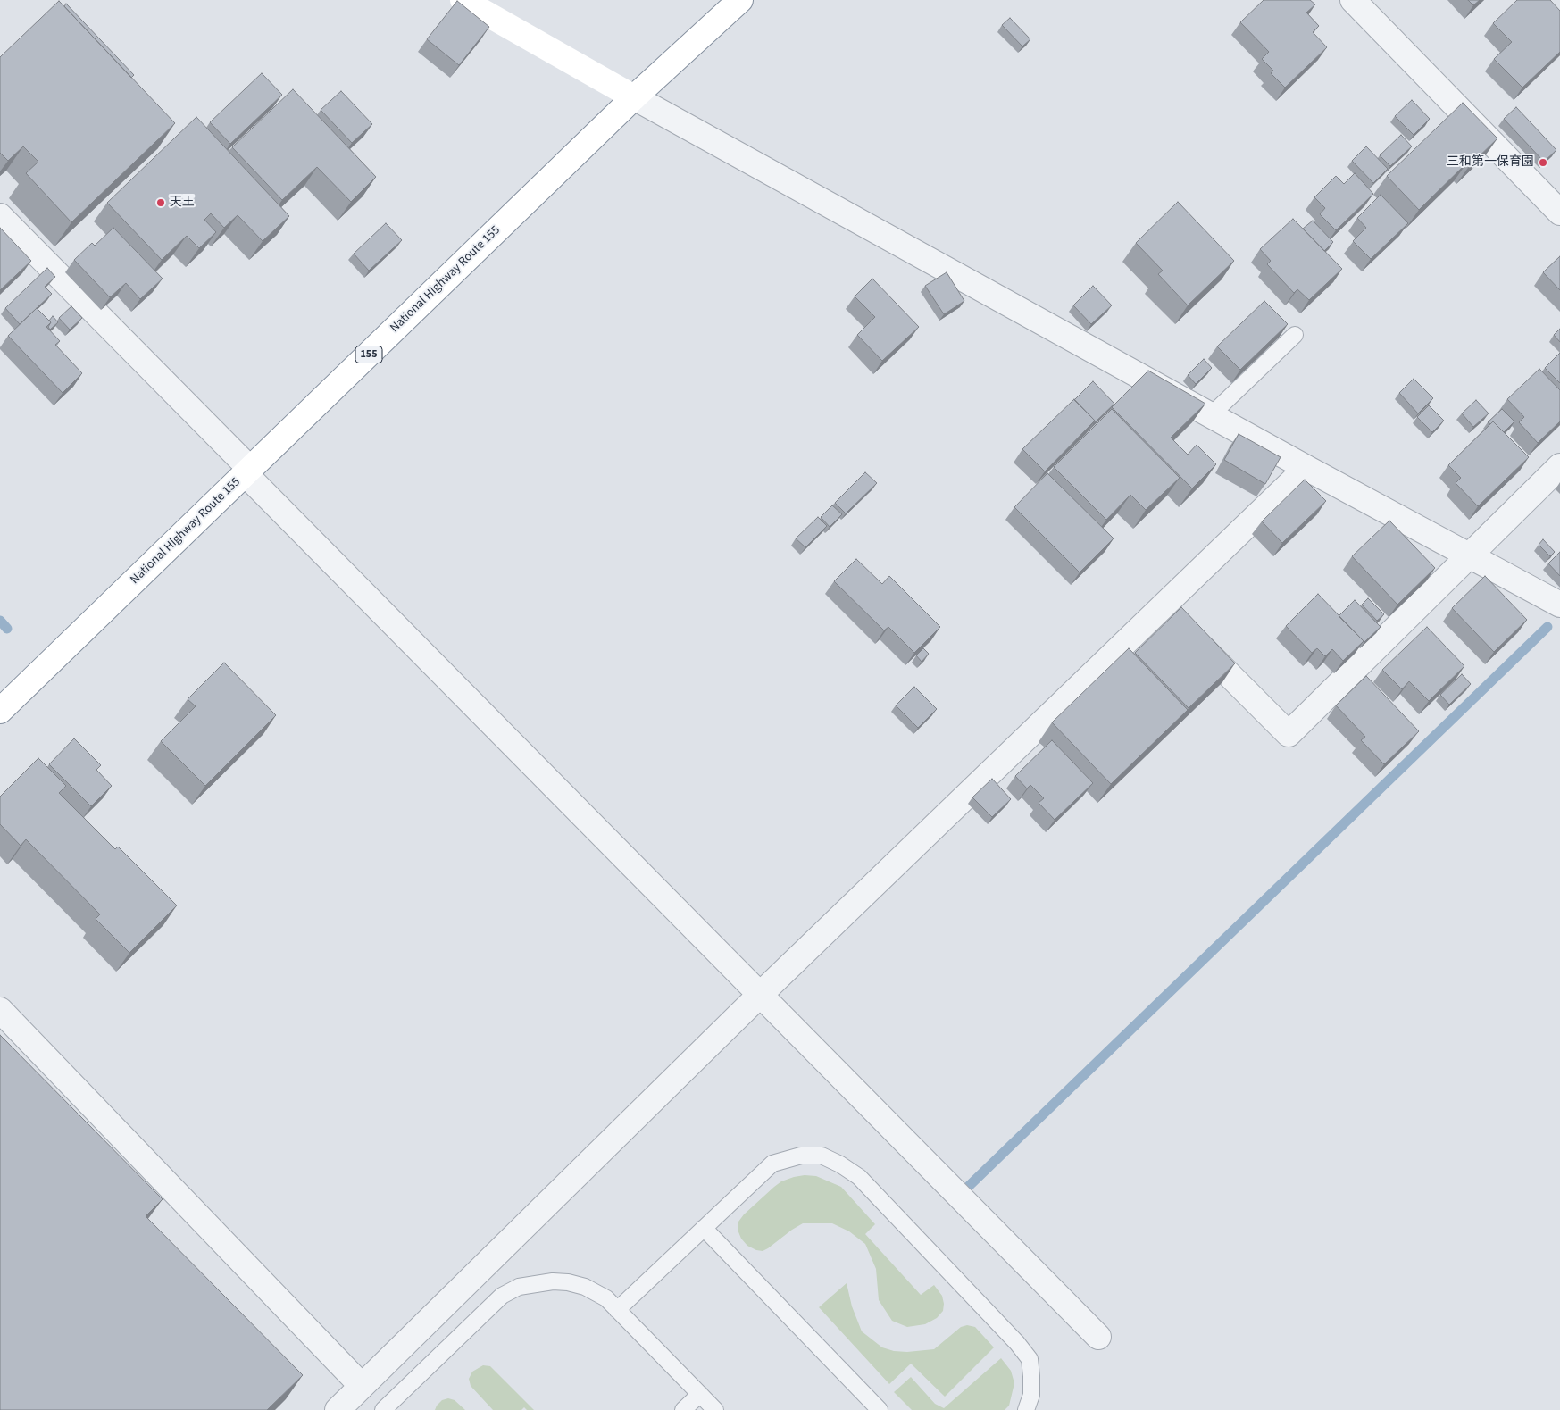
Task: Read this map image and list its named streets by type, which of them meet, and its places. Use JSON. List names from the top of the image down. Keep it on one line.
{"streets":{"main road":["National Highway Route 155","155"]},"places":["三和第一保育園","天王"]}
